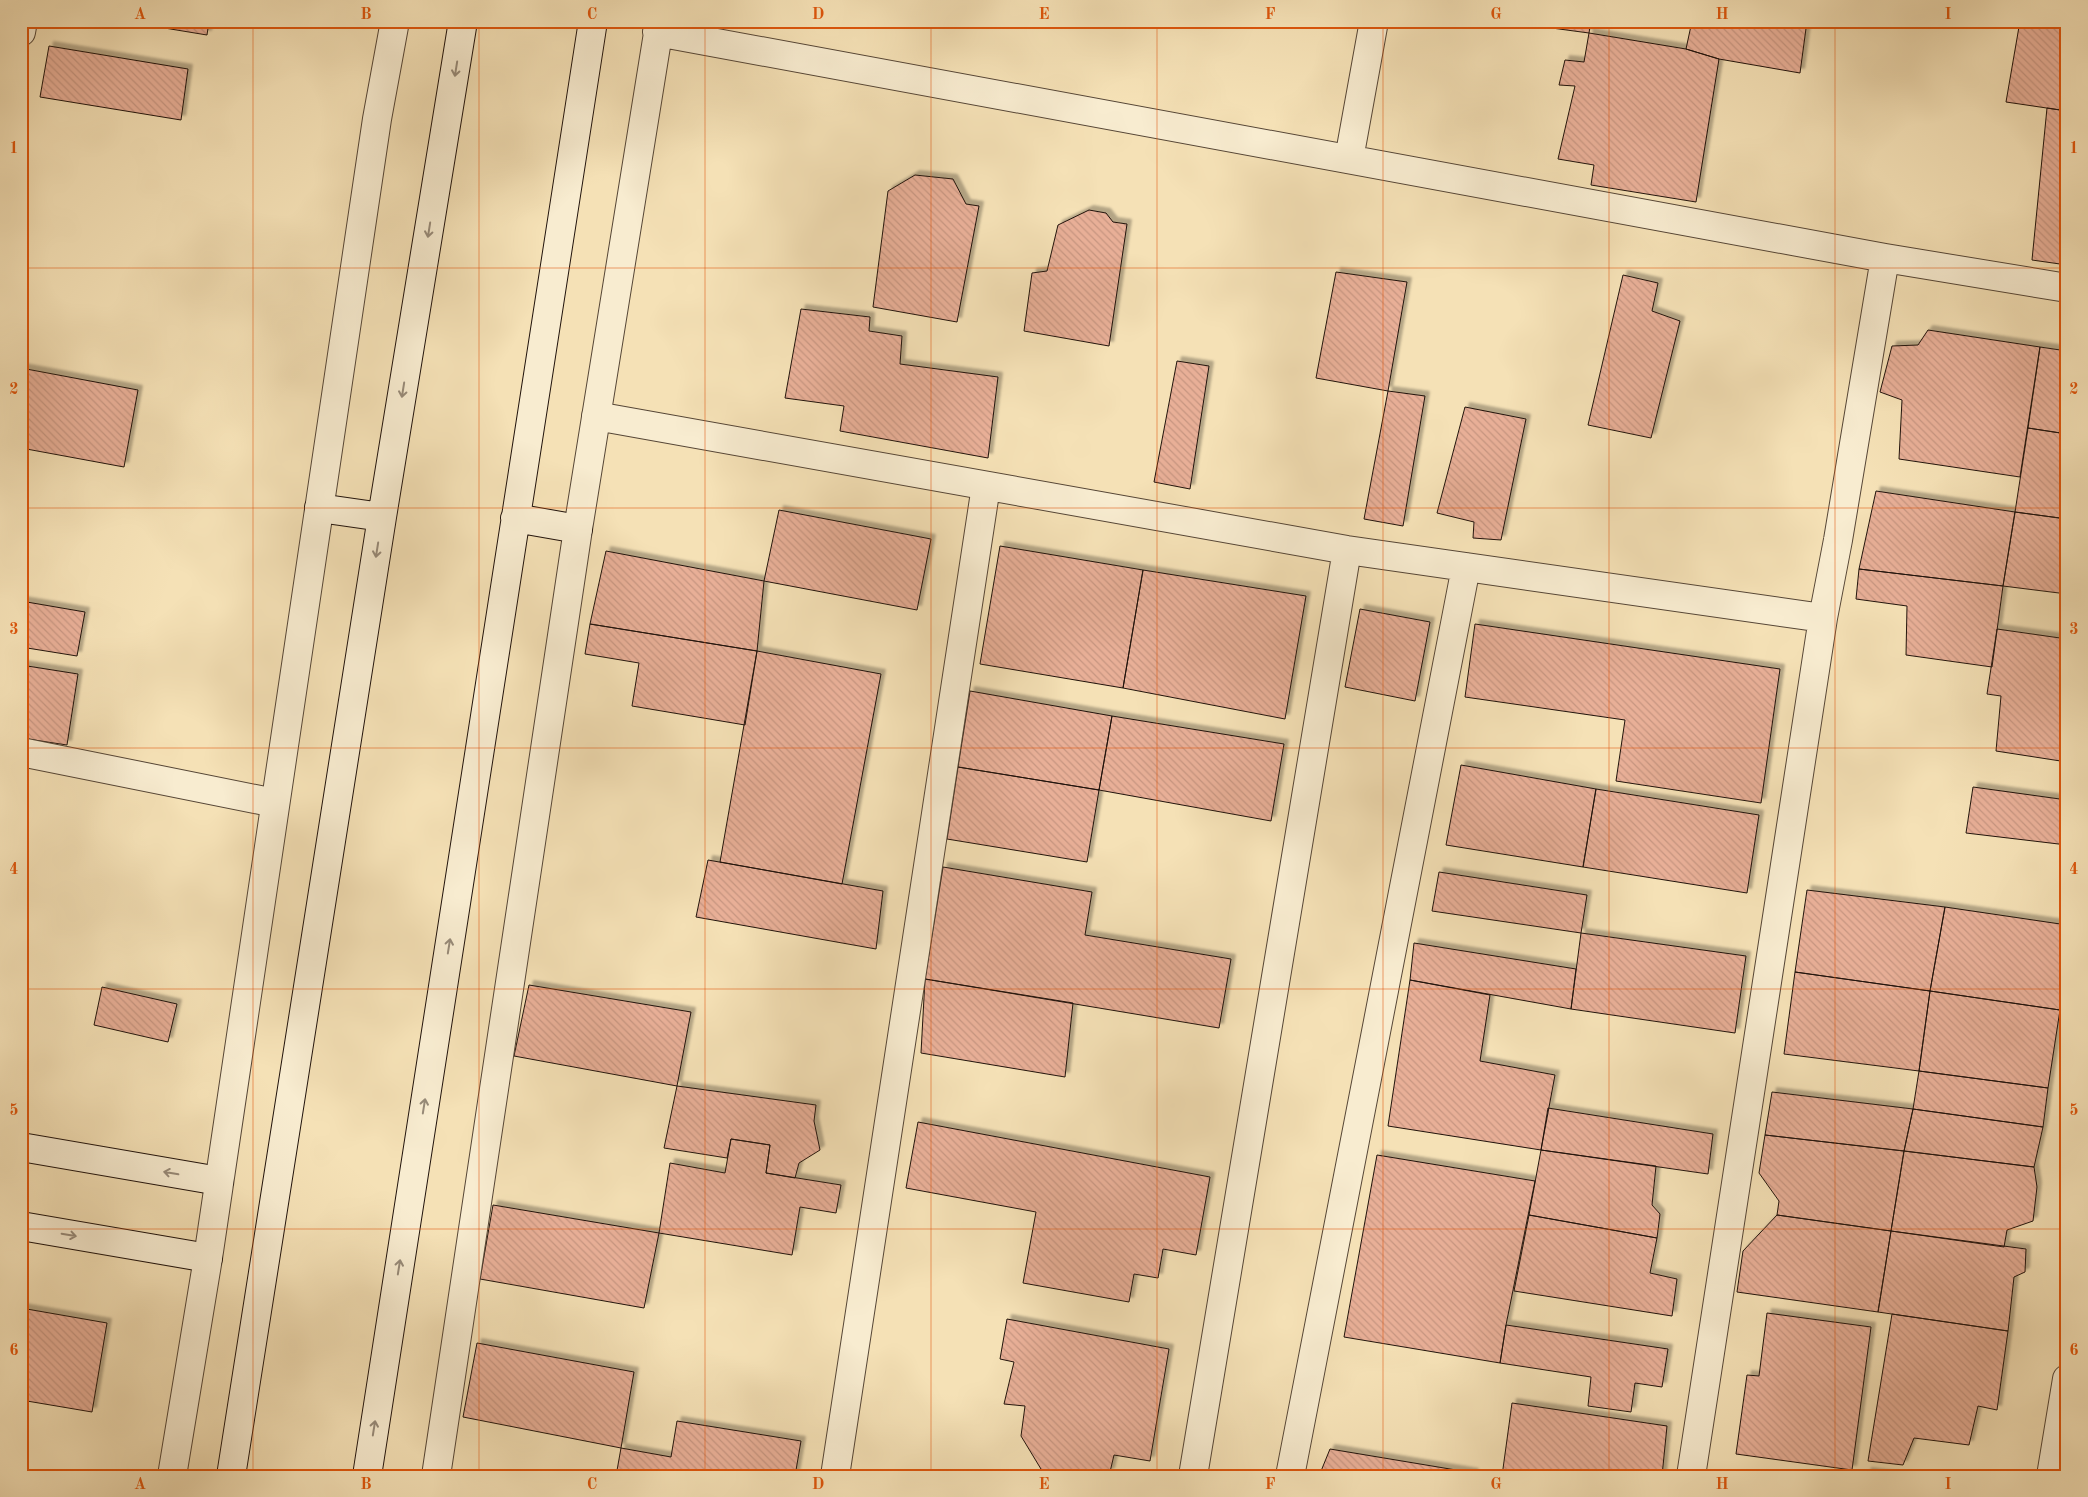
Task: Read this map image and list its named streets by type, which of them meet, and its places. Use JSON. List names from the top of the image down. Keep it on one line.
{"grid":{"columns":["A","B","C","D","E","F","G","H","I"],"rows":["1","2","3","4","5","6"]}}
